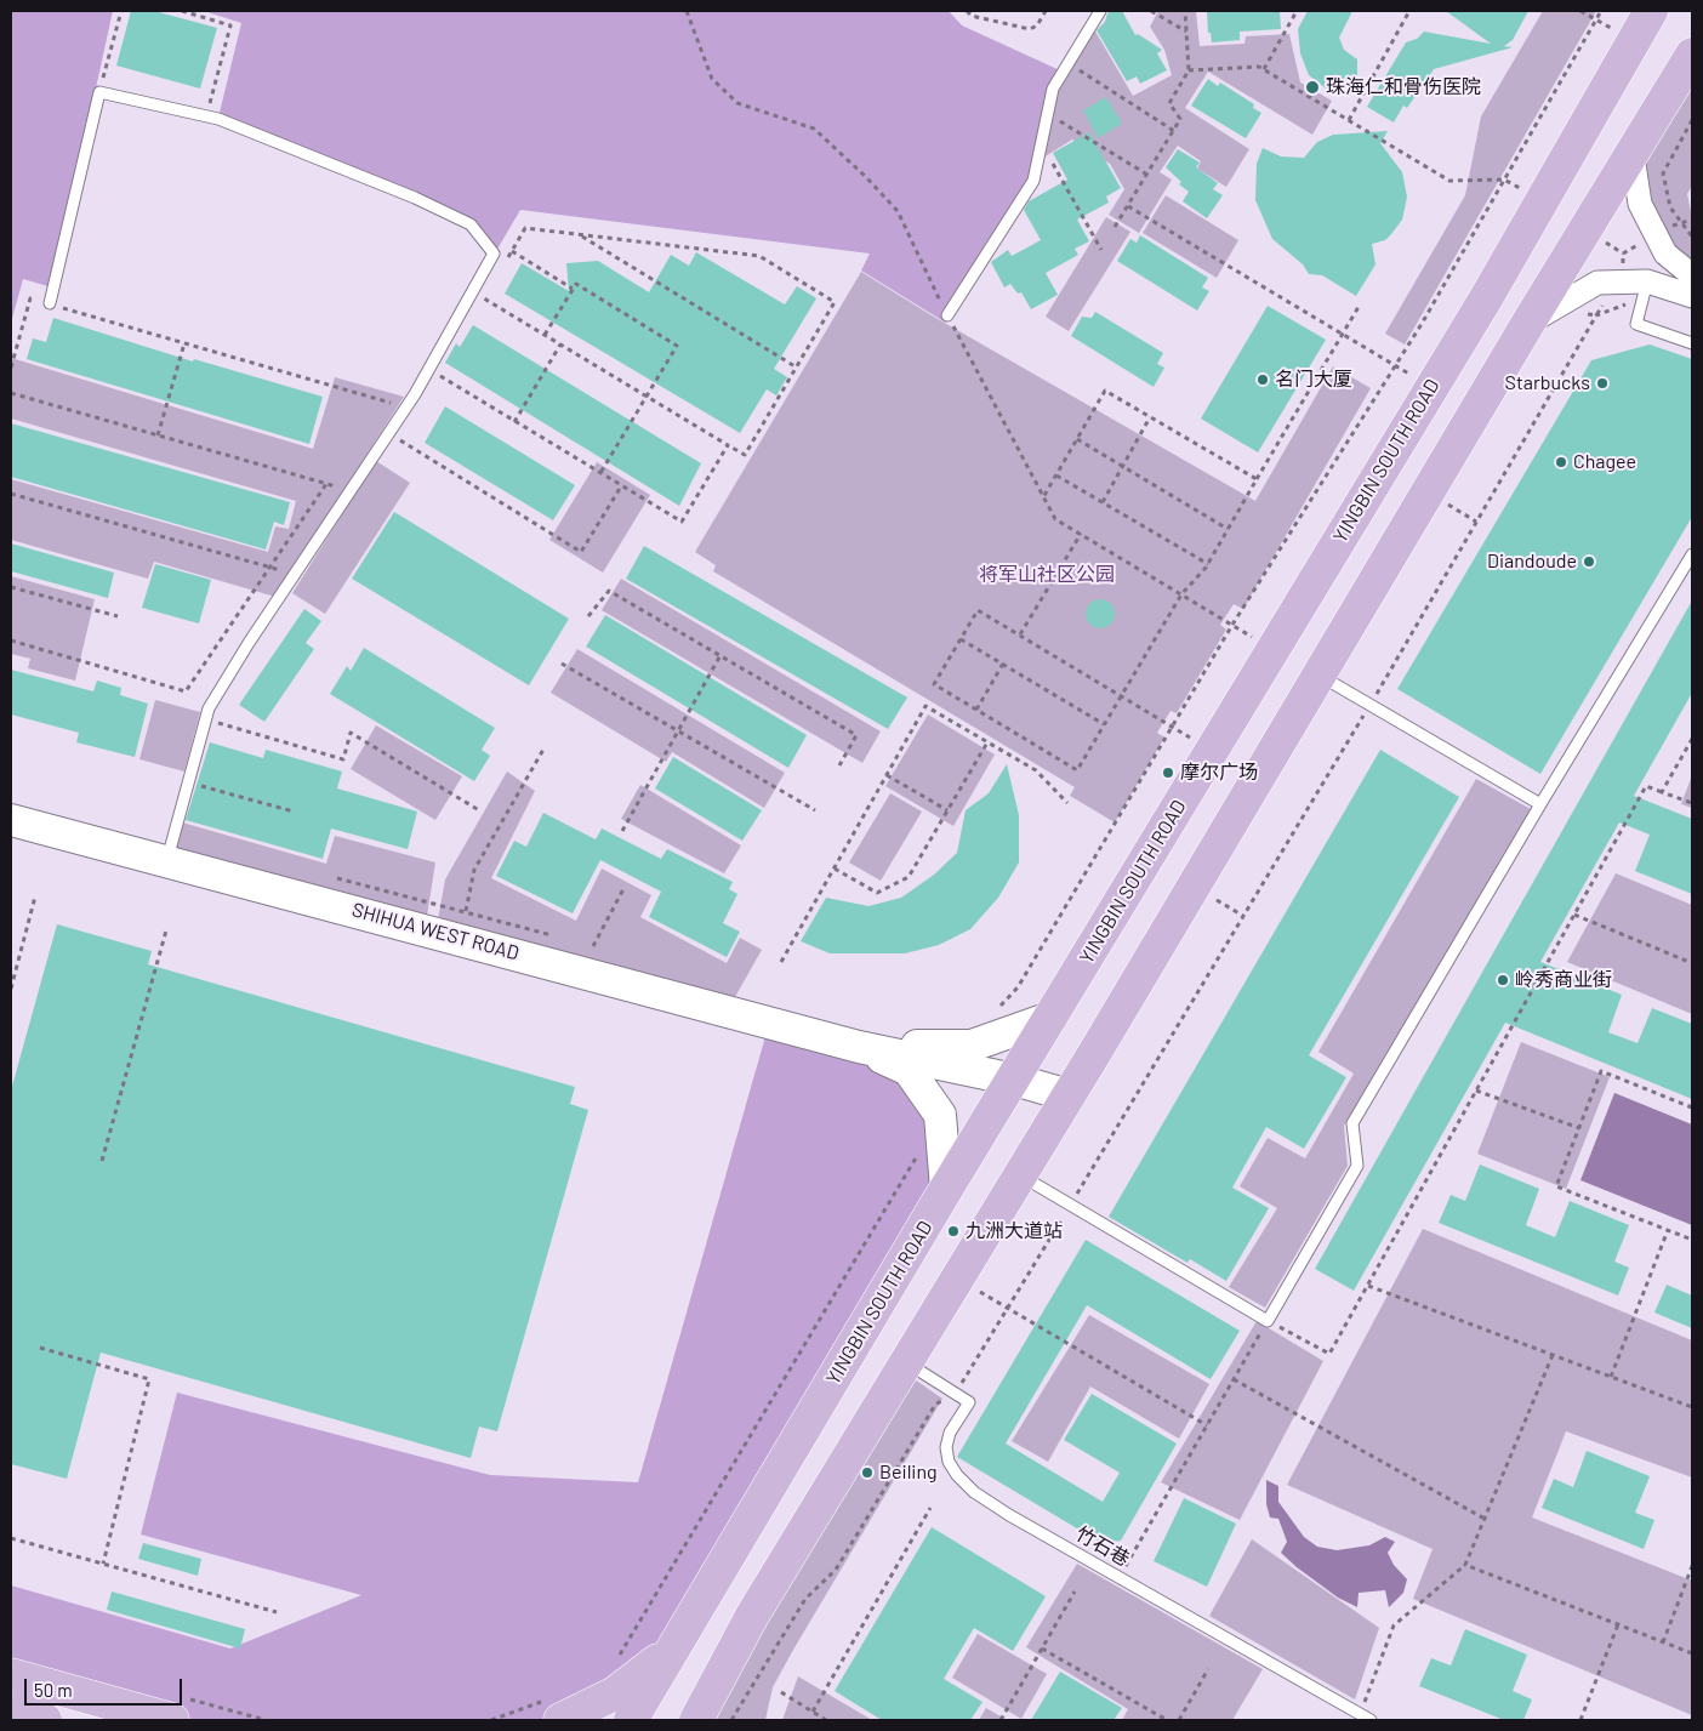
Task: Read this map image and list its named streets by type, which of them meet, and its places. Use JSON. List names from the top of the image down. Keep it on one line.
{"streets":{"main road":["YINGBIN SOUTH ROAD","SHIHUA WEST ROAD"],"lane":["竹石巷"]},"parks":["将军山社区公园"],"places":["珠海仁和骨伤医院","名门大厦","Starbucks","Chagee","Diandoude","摩尔广场","岭秀商业街","九洲大道站","Beiling"],"scale_bar":"50 m"}
